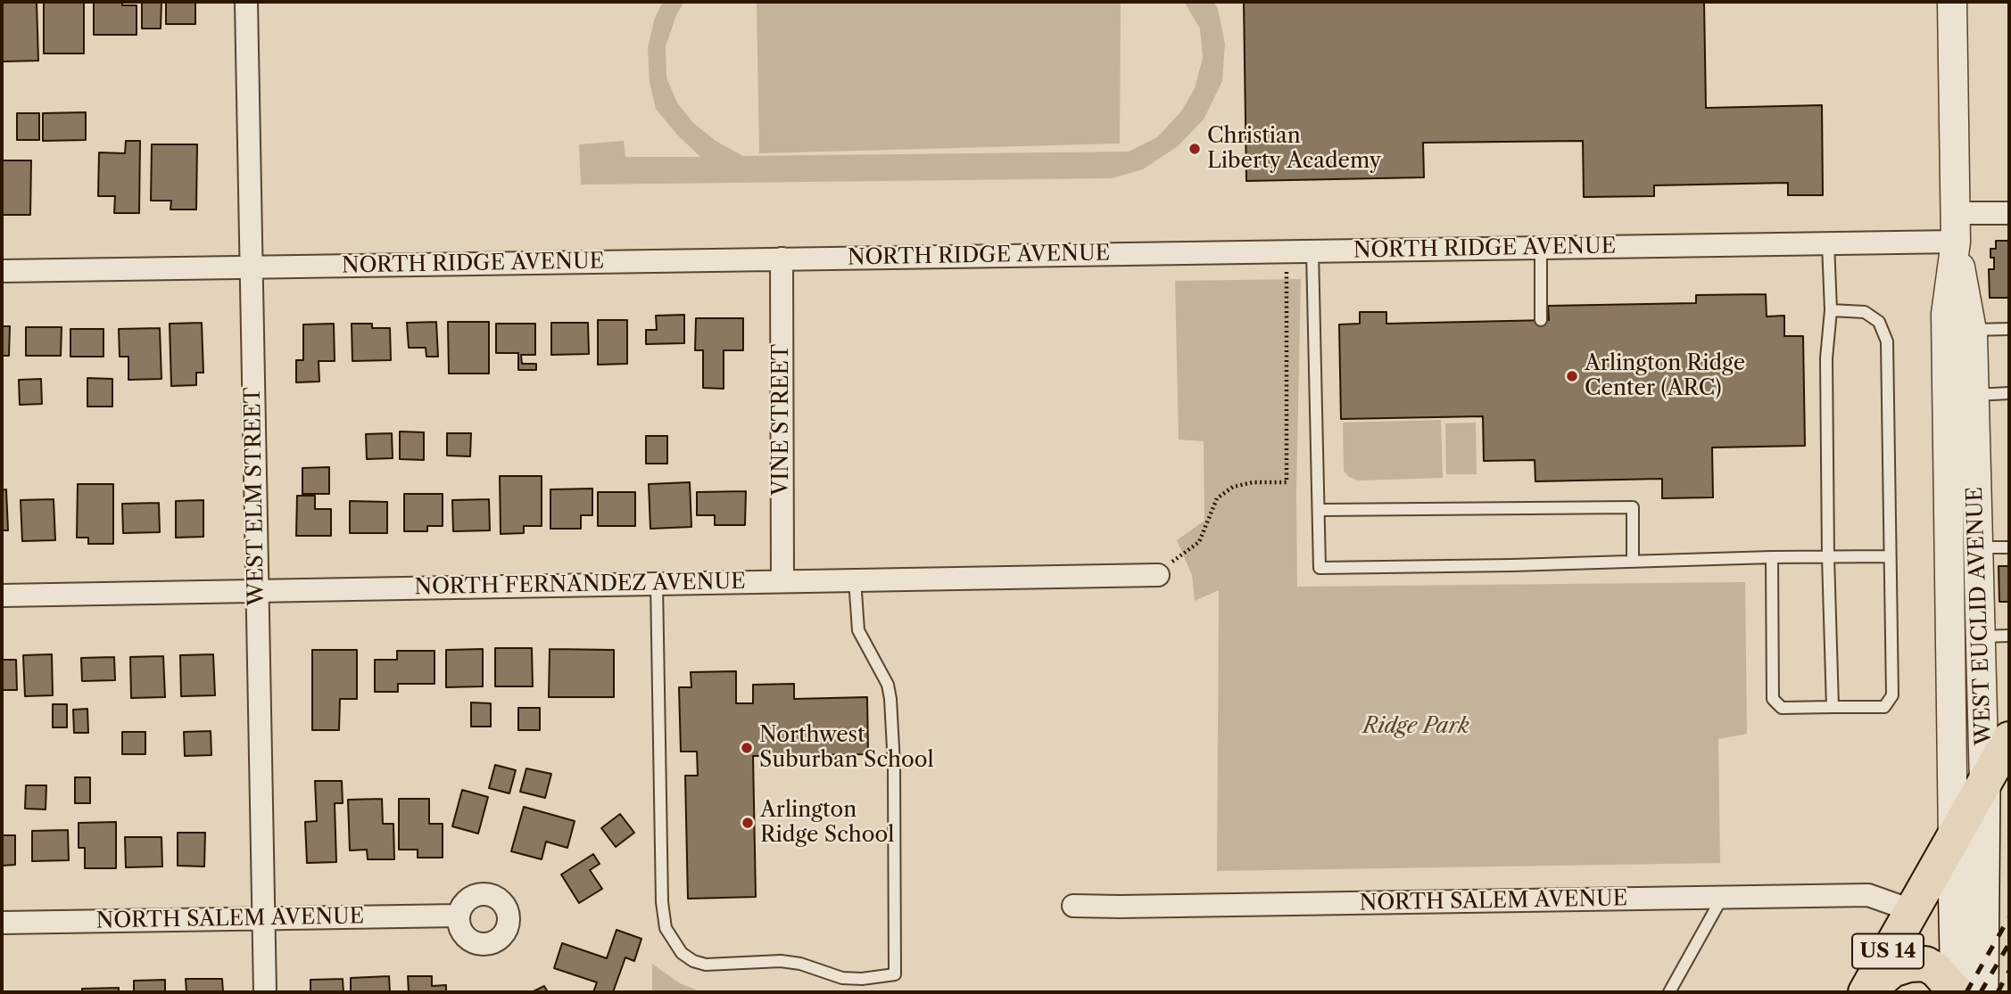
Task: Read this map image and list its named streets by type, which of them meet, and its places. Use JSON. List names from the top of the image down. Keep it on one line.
{"streets":{"main road":["WEST EUCLID AVENUE","US 14"],"street":["NORTH RIDGE AVENUE","VINE STREET","WEST ELM STREET","NORTH FERNANDEZ AVENUE","NORTH SALEM AVENUE"]},"crossings":[["NORTH RIDGE AVENUE","VINE STREET"],["NORTH RIDGE AVENUE","WEST ELM STREET"],["NORTH RIDGE AVENUE","WEST EUCLID AVENUE"],["VINE STREET","NORTH FERNANDEZ AVENUE"],["WEST ELM STREET","NORTH FERNANDEZ AVENUE"],["WEST ELM STREET","NORTH SALEM AVENUE"],["WEST EUCLID AVENUE","US 14"],["NORTH SALEM AVENUE","US 14"]],"parks":["Ridge Park"],"places":["Christian Liberty Academy","Arlington Ridge Center (ARC)","Northwest Suburban School","Arlington Ridge School"]}
